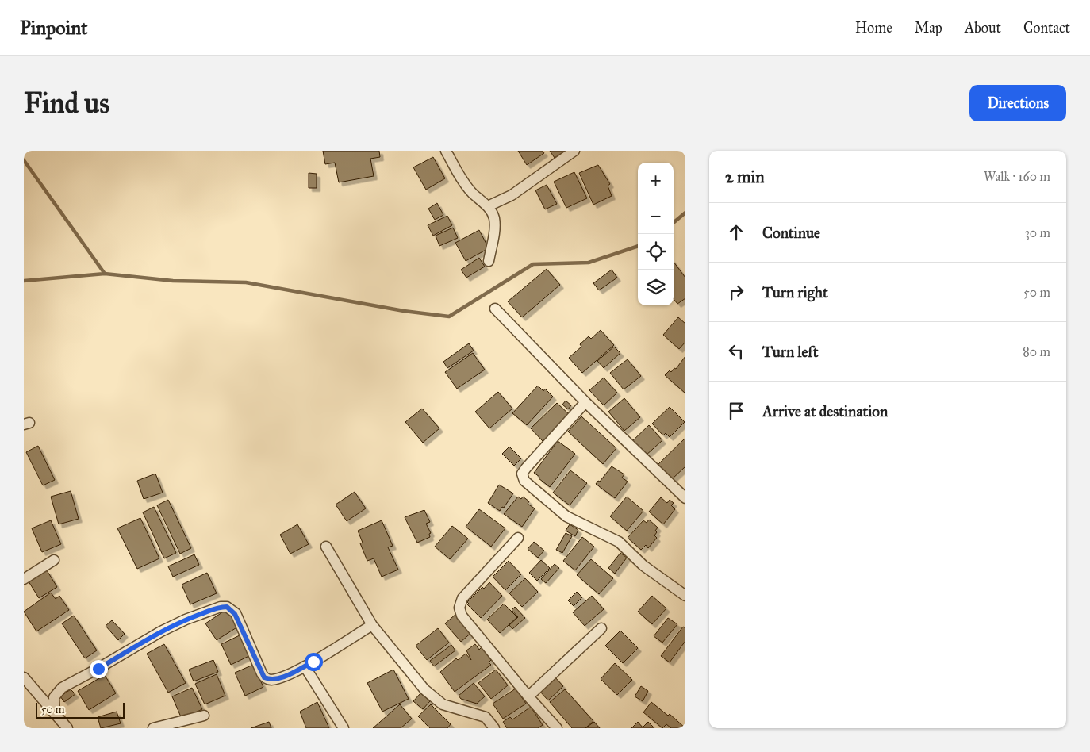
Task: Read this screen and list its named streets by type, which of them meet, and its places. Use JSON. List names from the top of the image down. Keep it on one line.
{"scale_bar":"50 m","page":{"header":"Pinpoint","nav":["Home","Map","About","Contact"],"buttons":"Directions","title":"Find us","heading":["2 min","Walk · 160 m"],"map_buttons":["+","−"],"list":[["Continue","30 m"],["Turn right","50 m"],["Turn left","80 m"],"Arrive at destination"],"scale":"50 m"}}
